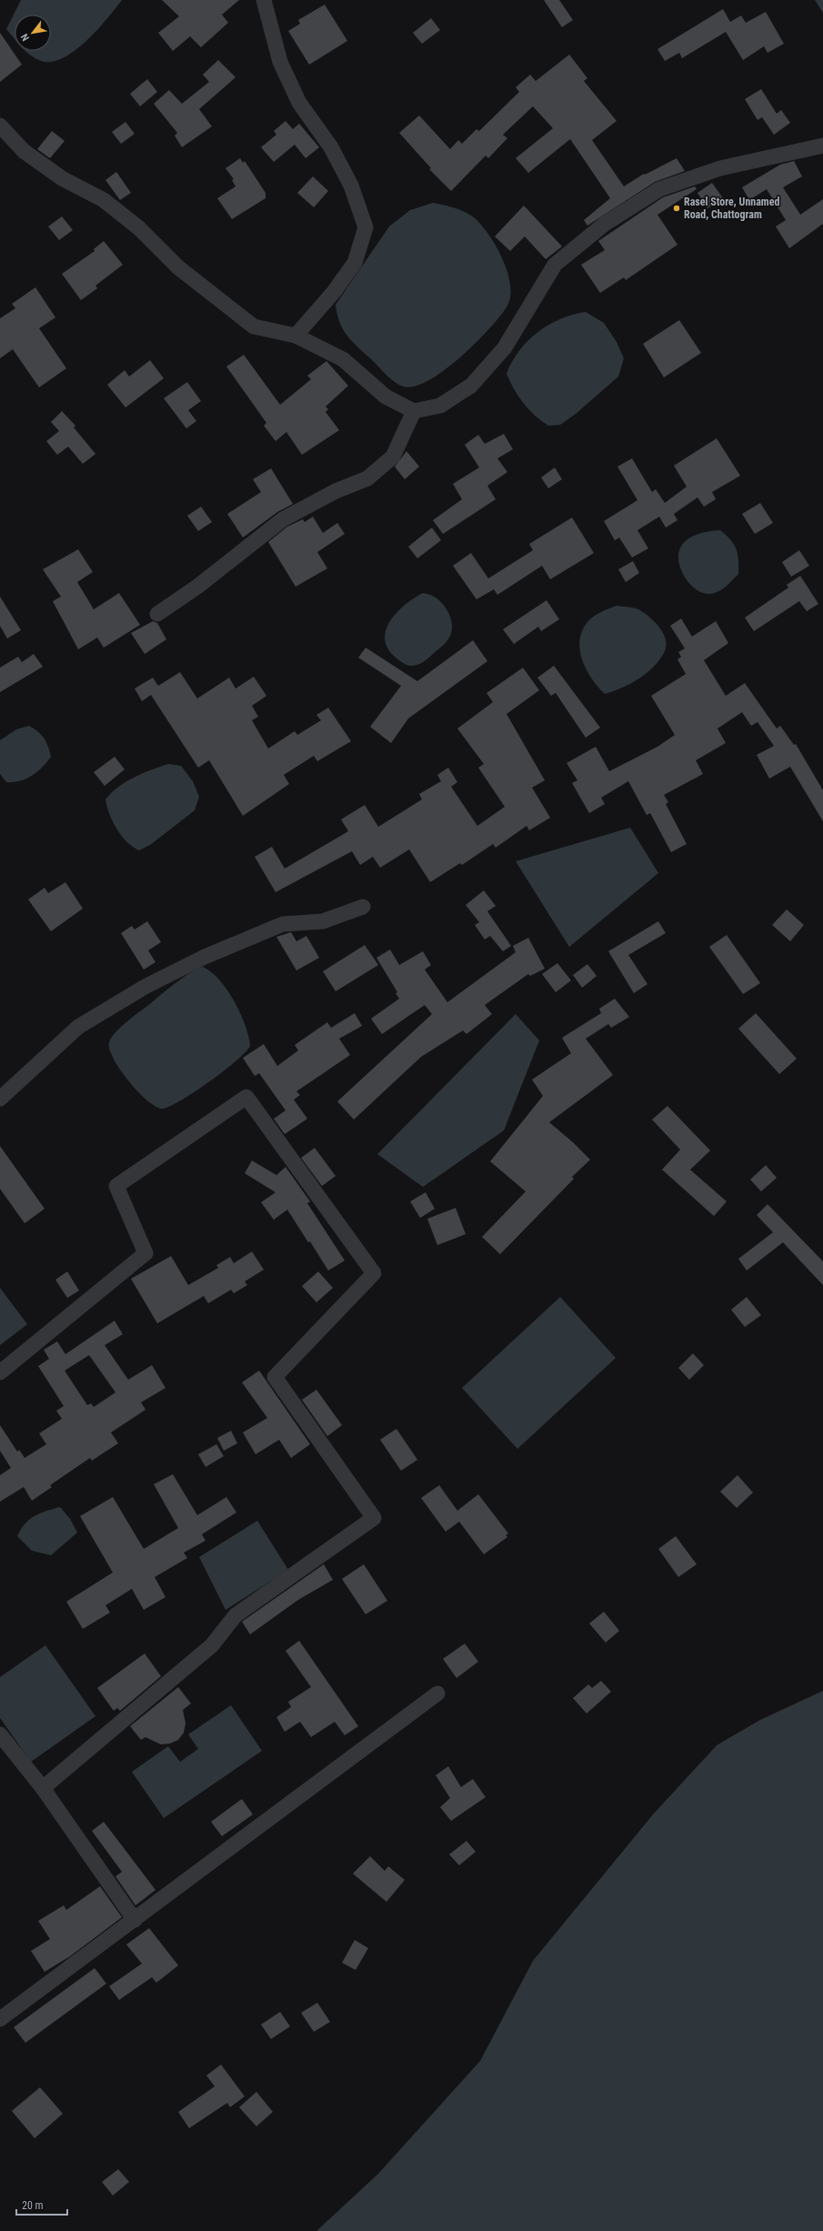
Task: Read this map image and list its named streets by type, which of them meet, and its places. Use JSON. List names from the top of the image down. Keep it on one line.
{"places":["Rasel Store, Unnamed Road, Chattogram"],"scale_bar":"20 m","north":"bottom left"}
